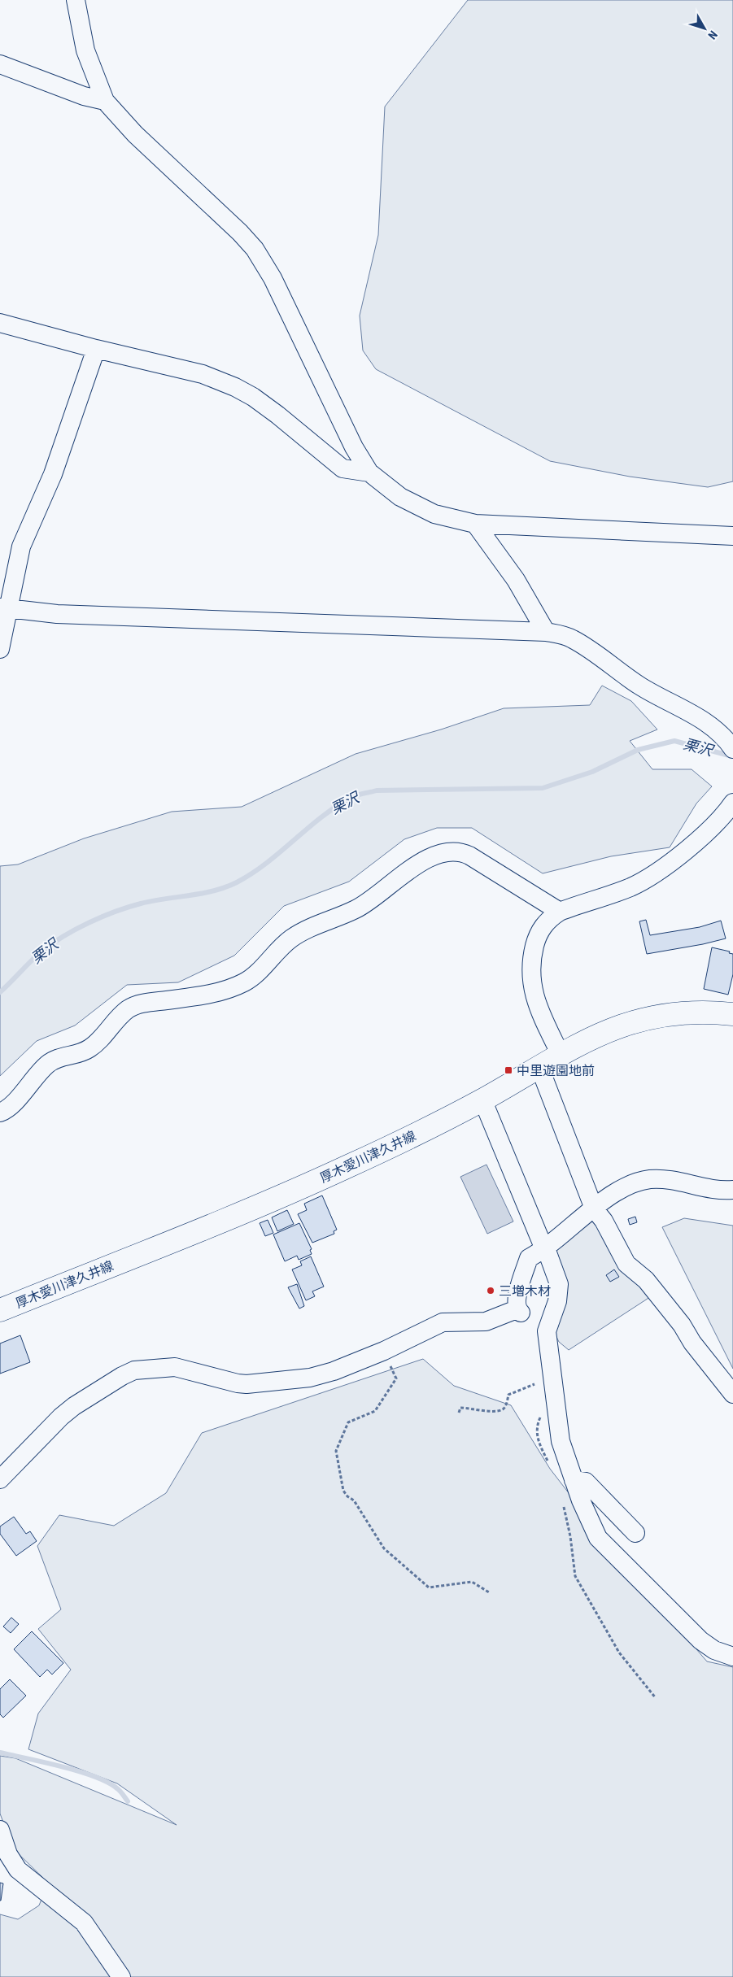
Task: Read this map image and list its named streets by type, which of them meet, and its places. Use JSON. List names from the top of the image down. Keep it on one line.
{"streets":{"main road":["厚木愛川津久井線"]},"water":["栗沢"],"places":{"transit":["中里遊園地前"],"other":["三増木材"]},"north":"bottom right"}
